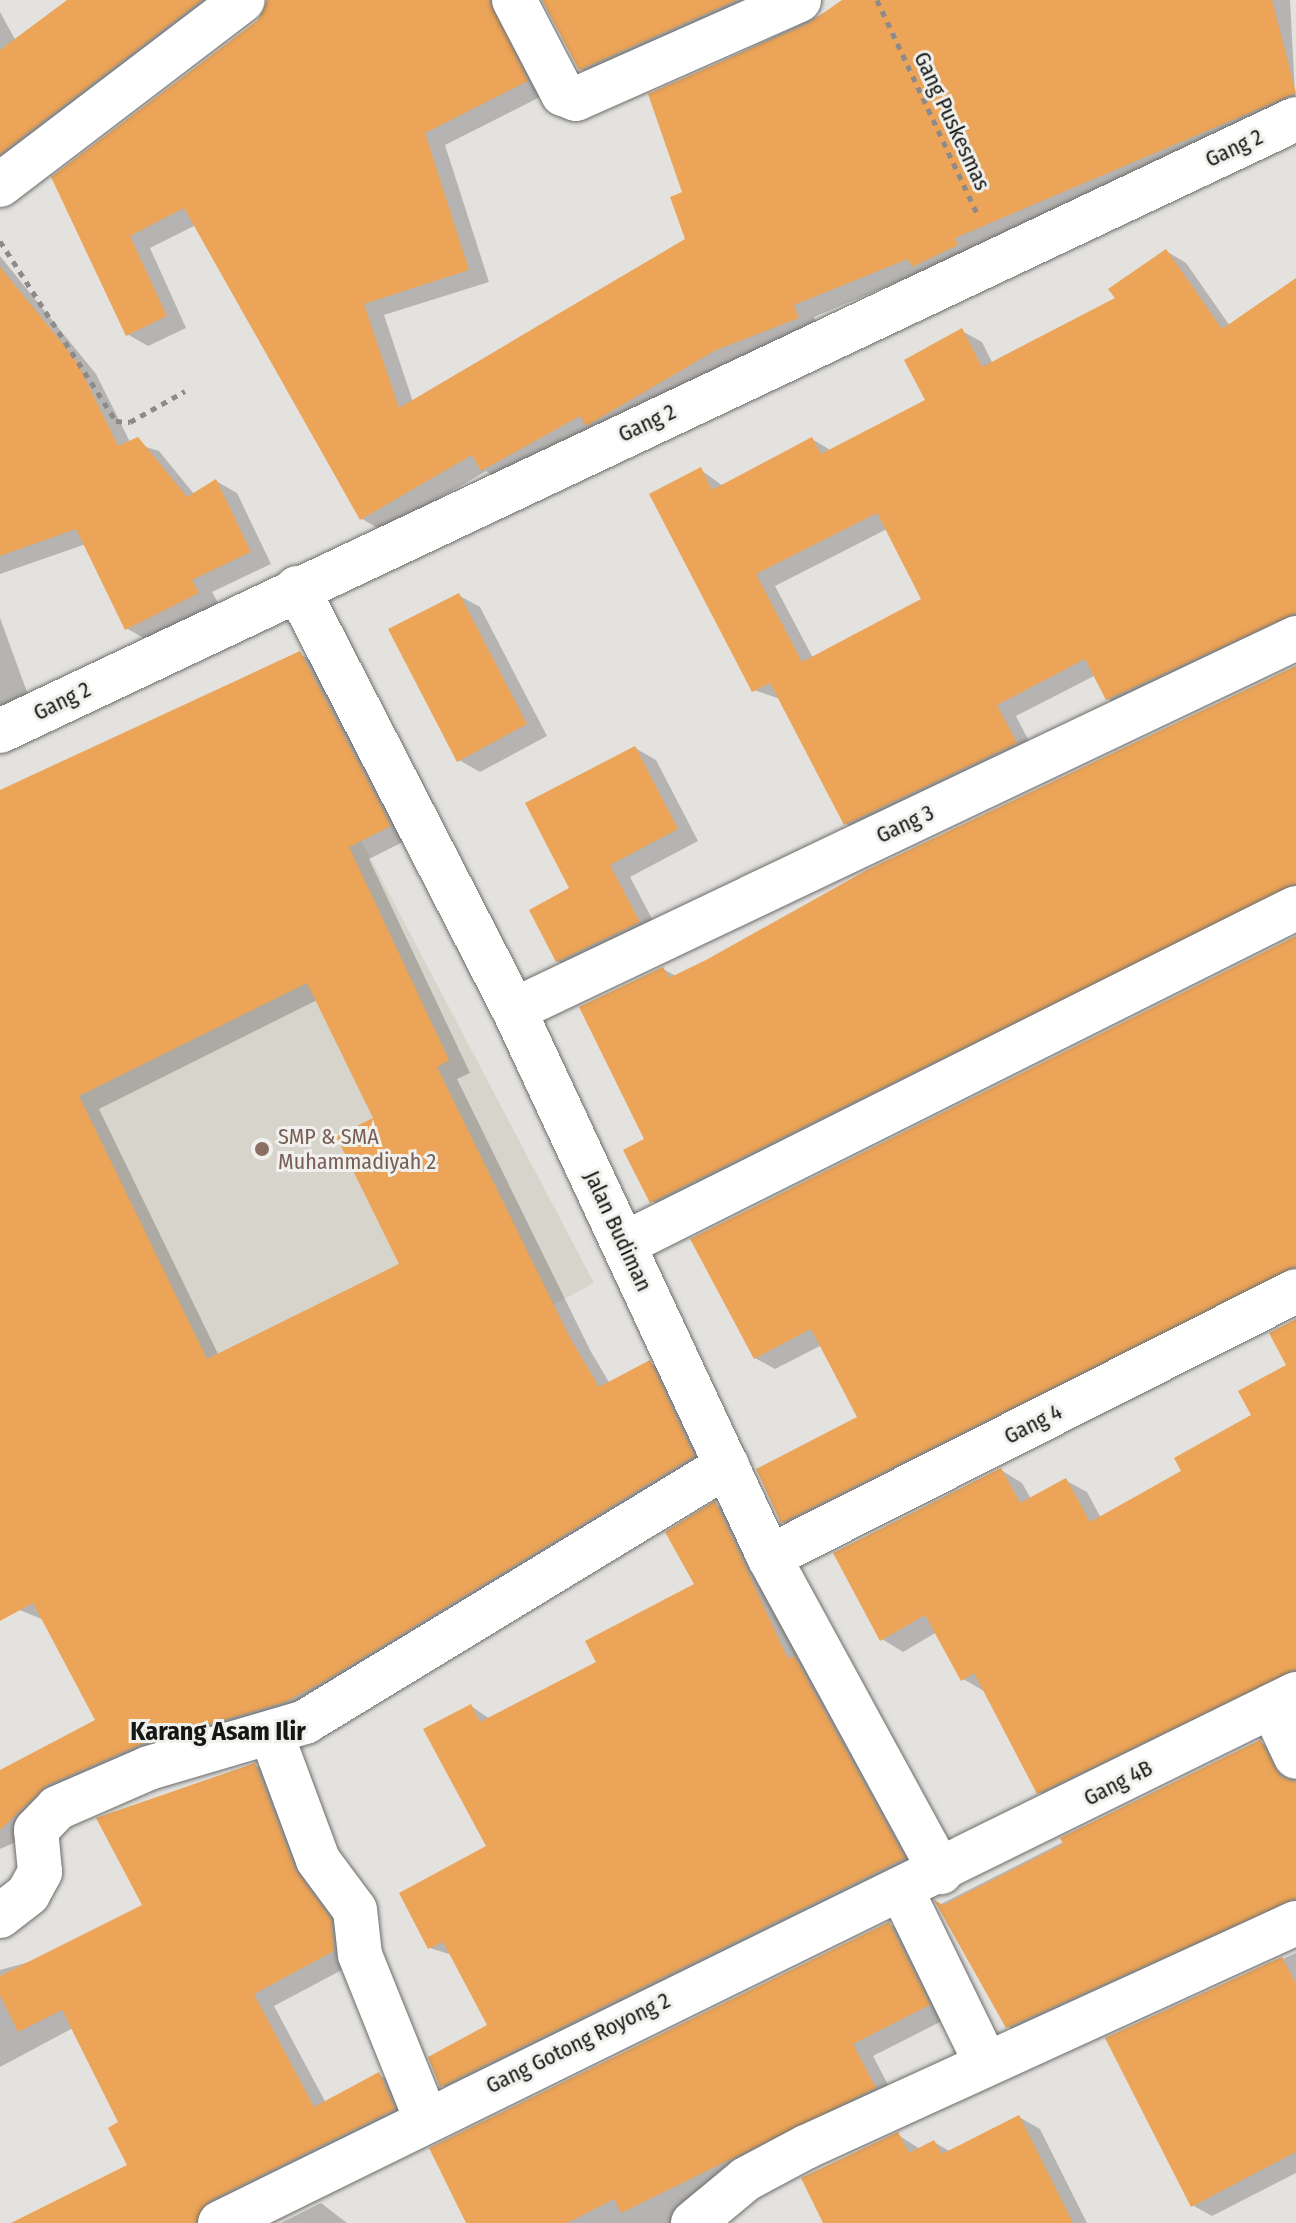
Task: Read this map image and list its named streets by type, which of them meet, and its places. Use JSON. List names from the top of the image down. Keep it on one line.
{"streets":{"street":["Gang 2","Gang 3","Jalan Budiman","Gang 4","Gang 4B","Gang Gotong Royong 2"],"path":["Gang Puskesmas"]},"crossings":[["Gang Puskesmas","Gang 2"],["Gang 2","Jalan Budiman"],["Gang 3","Jalan Budiman"],["Jalan Budiman","Gang 4"],["Jalan Budiman","Gang 4B"],["Jalan Budiman","Gang Gotong Royong 2"],["Gang 4B","Gang Gotong Royong 2"]],"districts":["Karang Asam Ilir"],"places":["SMP & SMA Muhammadiyah 2"]}
